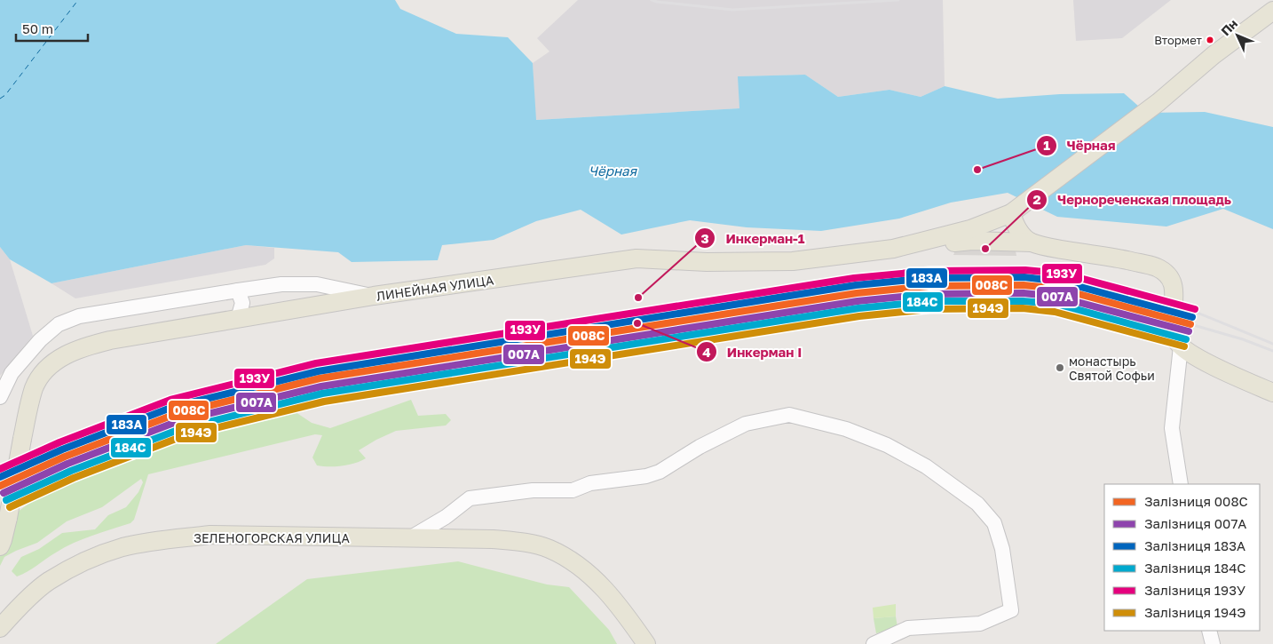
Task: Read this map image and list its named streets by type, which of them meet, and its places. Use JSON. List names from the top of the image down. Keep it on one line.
{"streets":{"main road":["ЛИНЕЙНАЯ УЛИЦА","ЗЕЛЕНОГОРСКАЯ УЛИЦА"]},"water":["Чёрная"],"places":["Втормет","Чёрная","Чернореченская площадь","Инкерман-1","Инкерман I","монастырь Святой Софьи"],"lines":["rail line 193У","rail line 183А","rail line 008С","rail line 007А","rail line 184С","rail line 194Э"],"legend":["Залізниця 008С","Залізниця 007А","Залізниця 183А","Залізниця 184С","Залізниця 193У","Залізниця 194Э"],"scale_bar":"50 m","north":"top left"}
